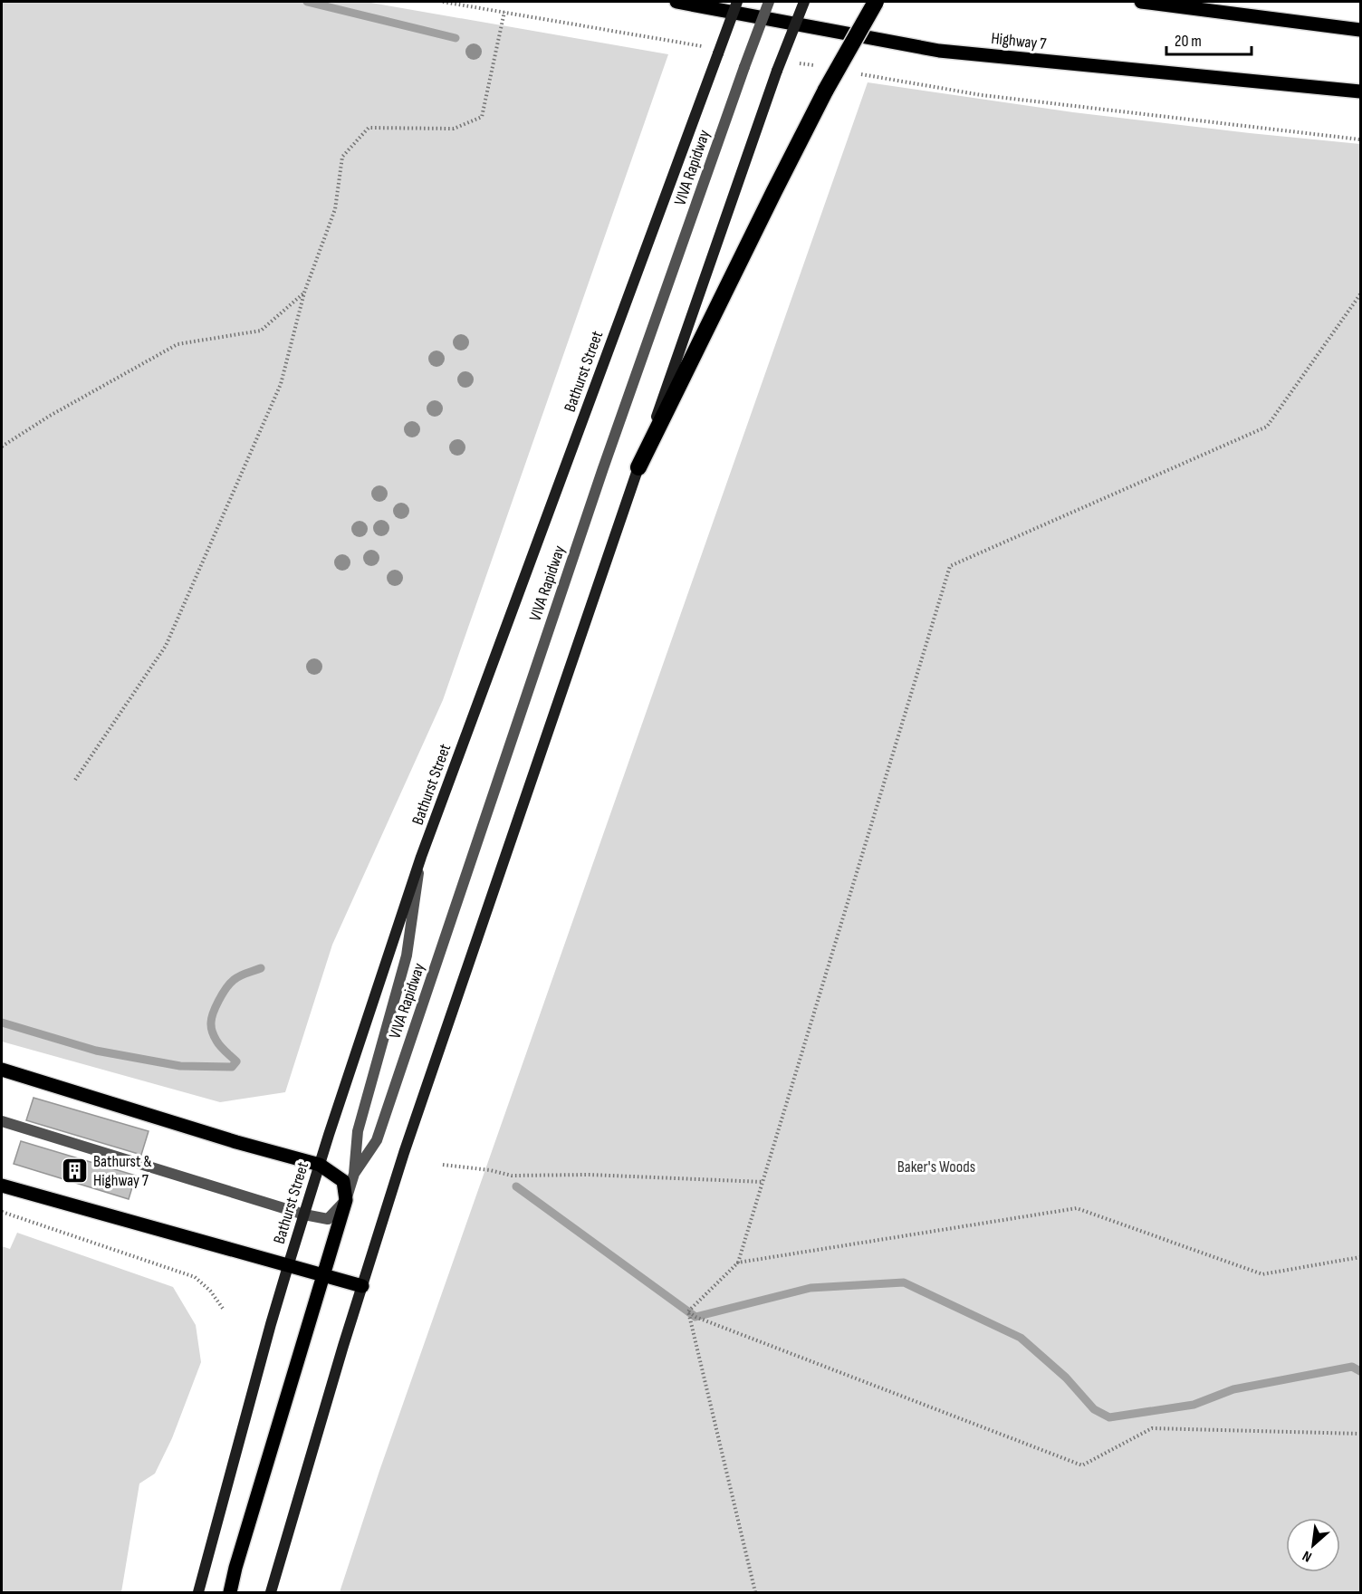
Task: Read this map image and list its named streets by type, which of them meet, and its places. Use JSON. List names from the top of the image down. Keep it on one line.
{"streets":{"main road":["Highway 7","Bathurst Street"],"lane":["VIVA Rapidway"]},"crossings":[["VIVA Rapidway","Bathurst Street"]],"parks":["Baker's Woods"],"places":{"building":["Bathurst & Highway 7"]},"scale_bar":"20 m","north":"bottom left"}
